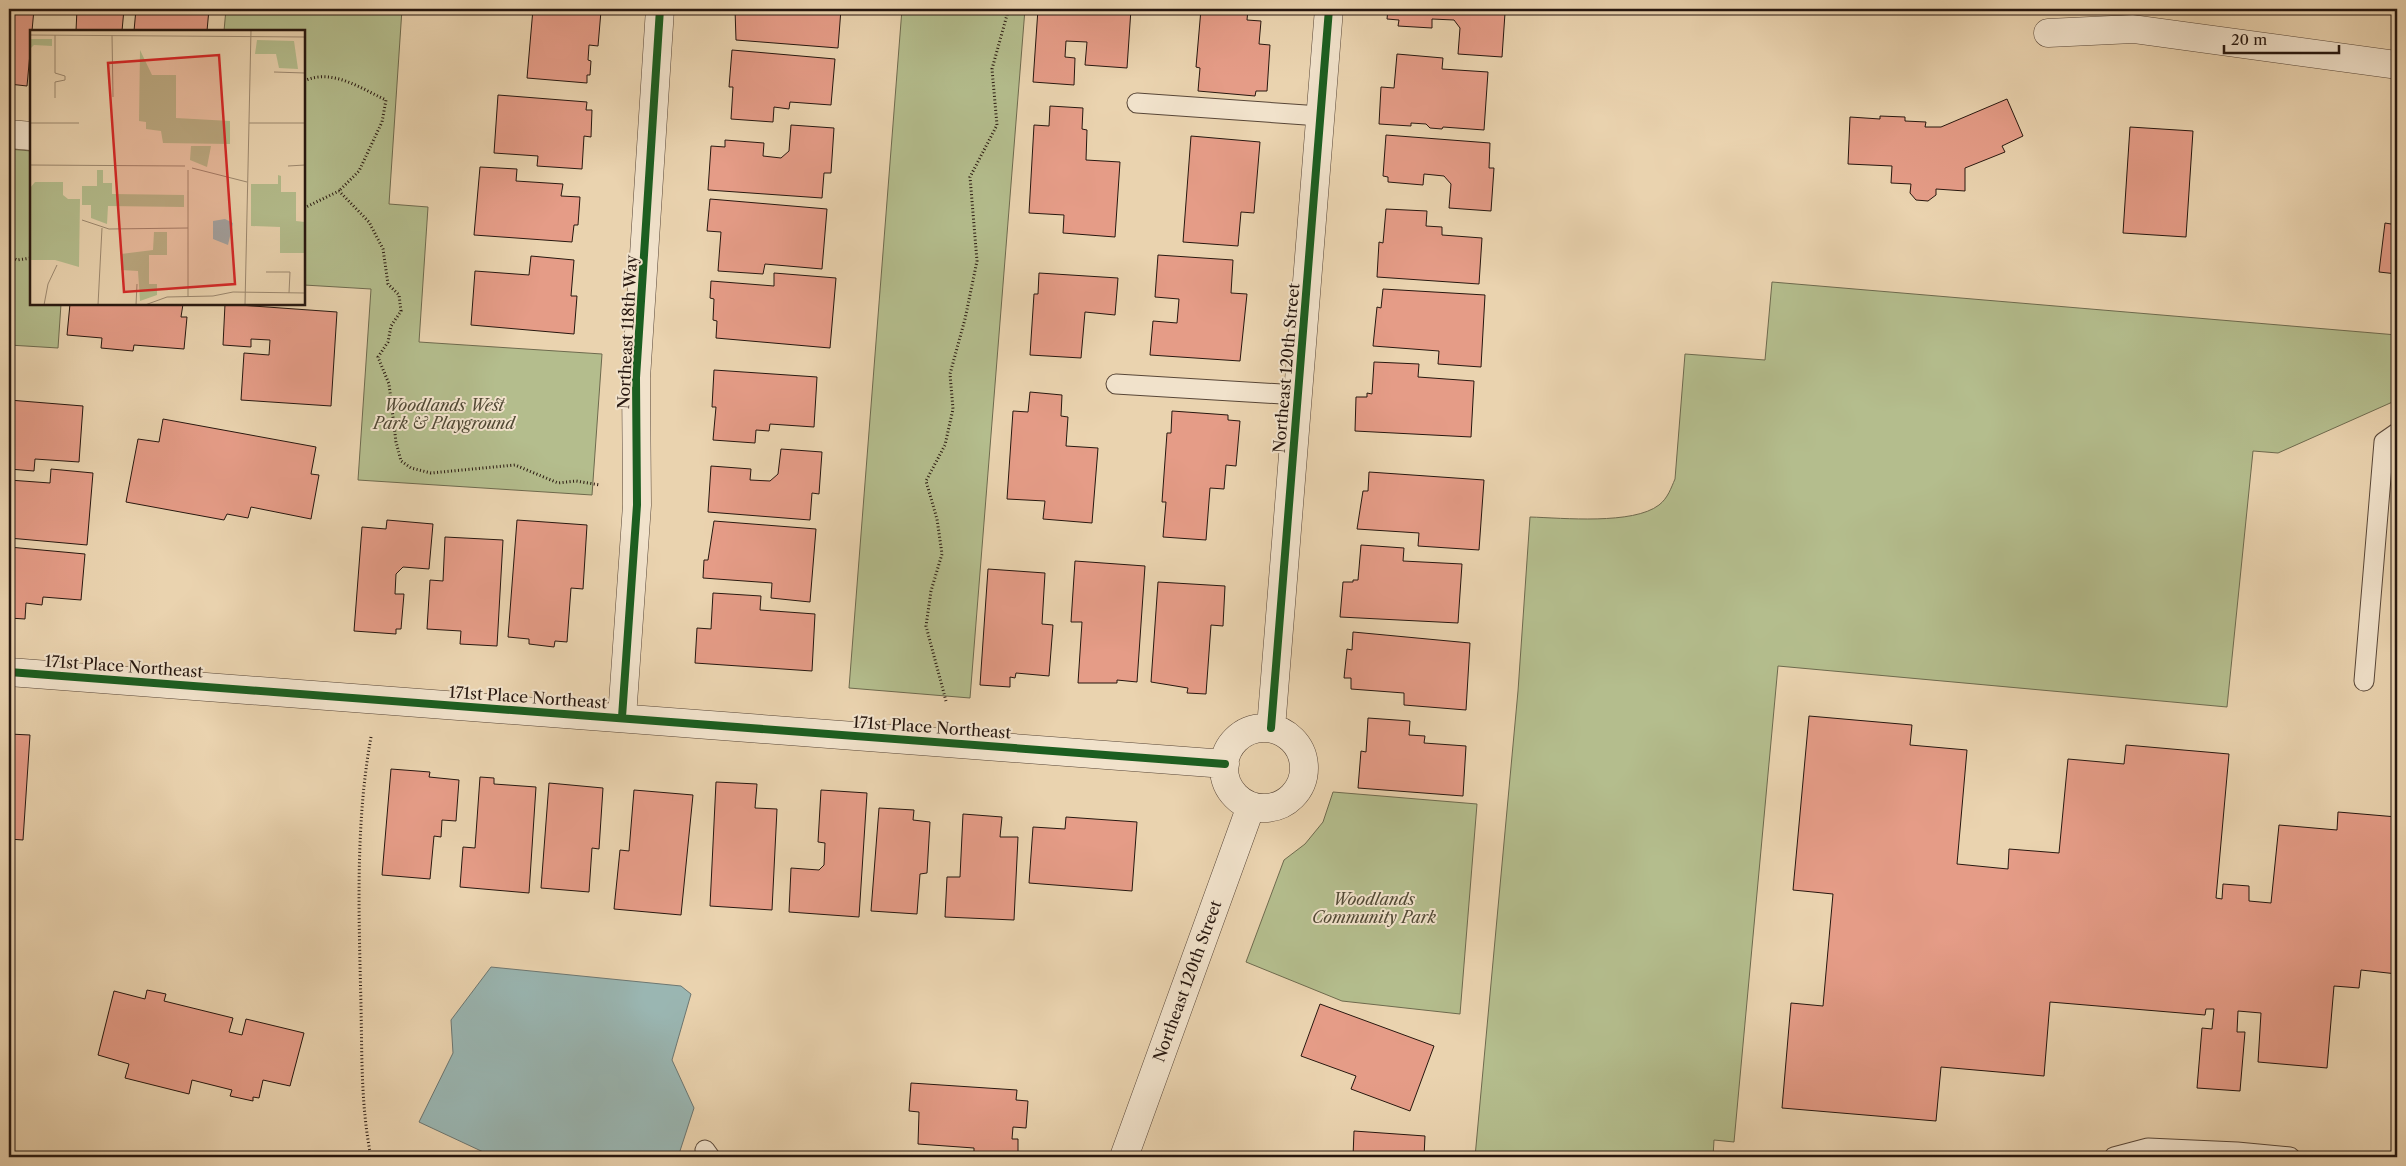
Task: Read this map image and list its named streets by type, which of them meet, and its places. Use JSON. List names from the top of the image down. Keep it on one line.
{"streets":{"street":["Northeast 118th Way","Northeast 120th Street","171st Place Northeast"]},"crossings":[["Northeast 118th Way","171st Place Northeast"],["Northeast 120th Street","171st Place Northeast"]],"parks":["Woodlands West Park & Playground","Woodlands Community Park"],"scale_bar":"20 m"}
